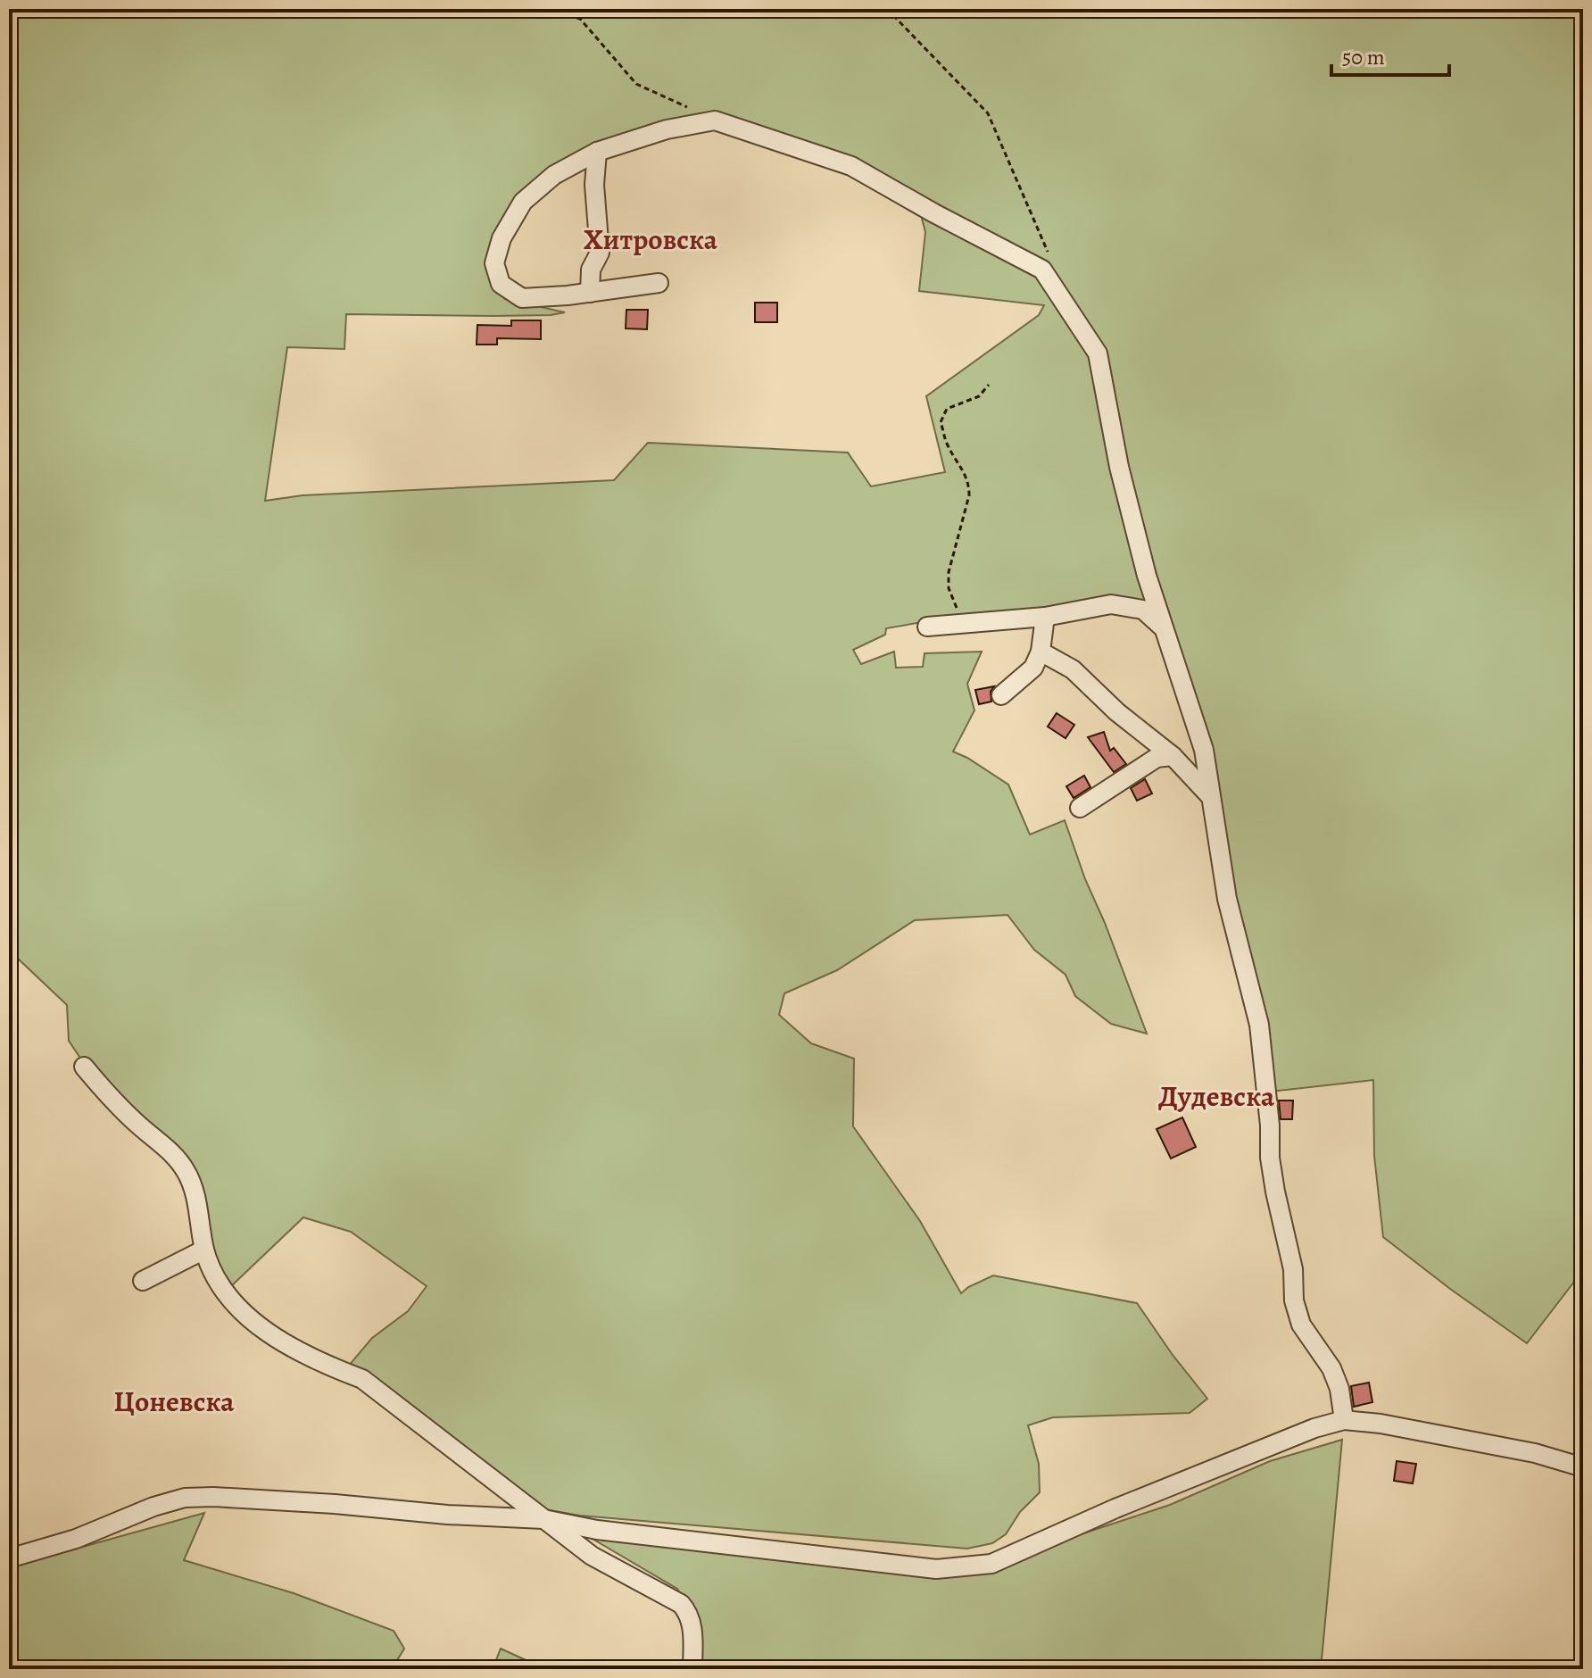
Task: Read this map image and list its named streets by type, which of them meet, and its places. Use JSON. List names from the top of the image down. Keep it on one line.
{"districts":["Хитровска","Дудевска","Цоневска"],"scale_bar":"50 m"}
